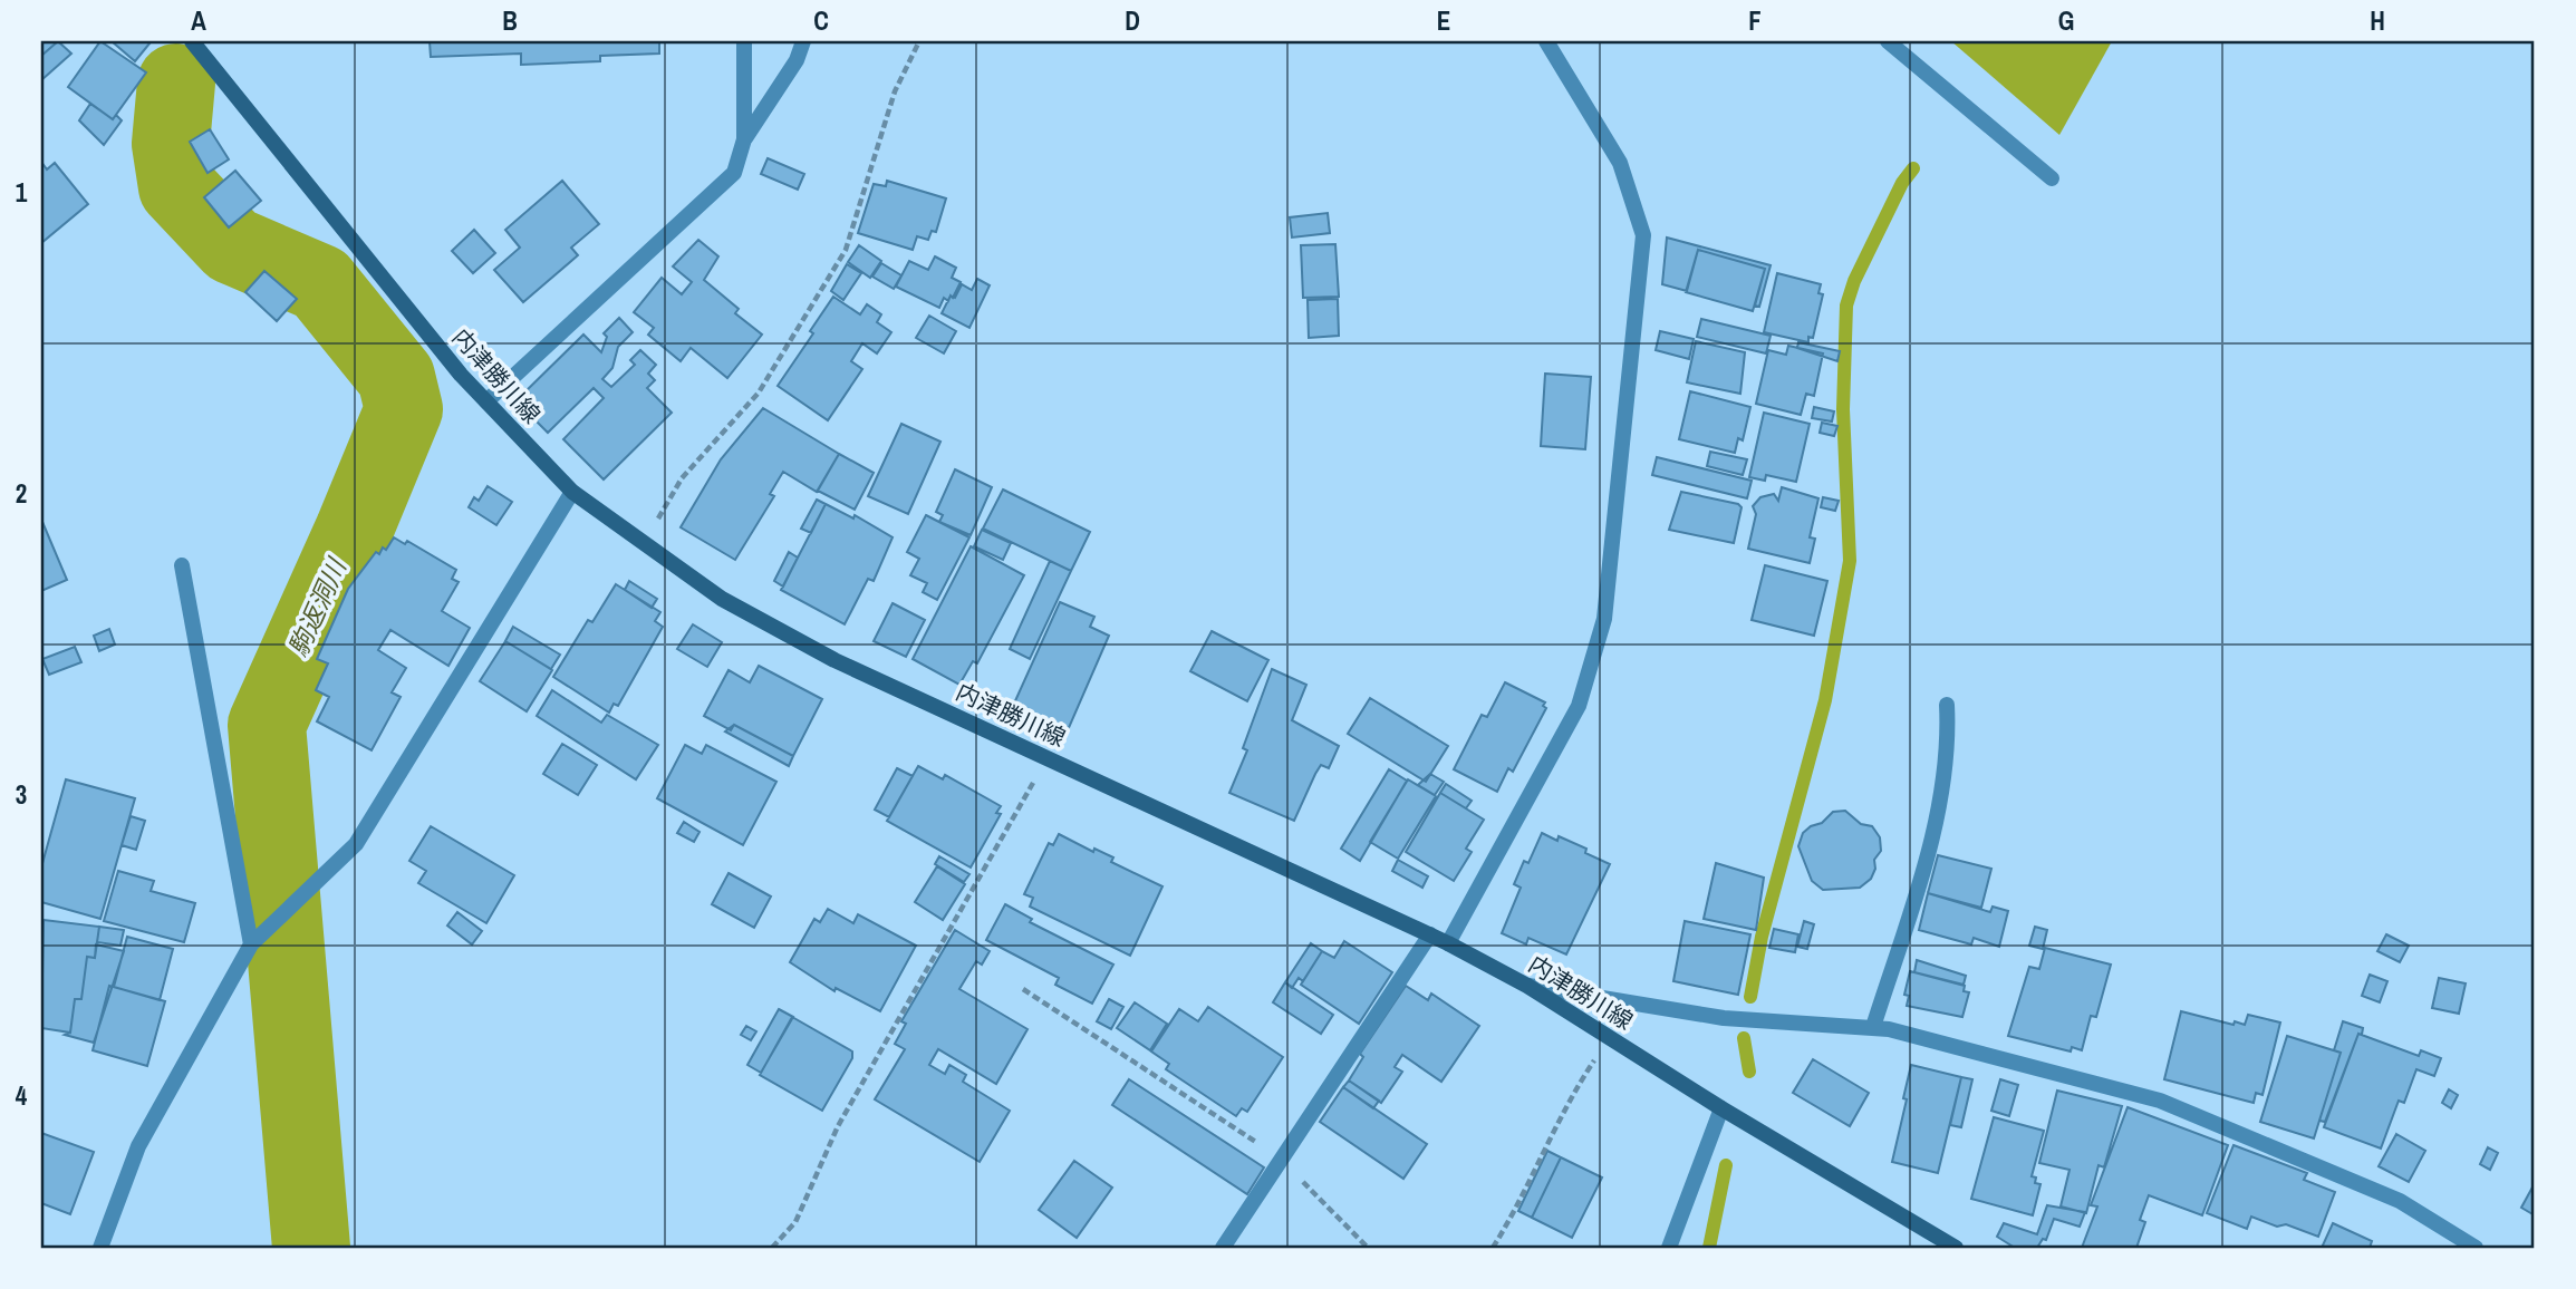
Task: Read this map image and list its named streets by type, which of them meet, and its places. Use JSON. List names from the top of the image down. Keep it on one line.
{"streets":{"main road":["内津勝川線"]},"water":["駒返洞川"],"grid":{"columns":["A","B","C","D","E","F","G","H"],"rows":["1","2","3","4"]}}
